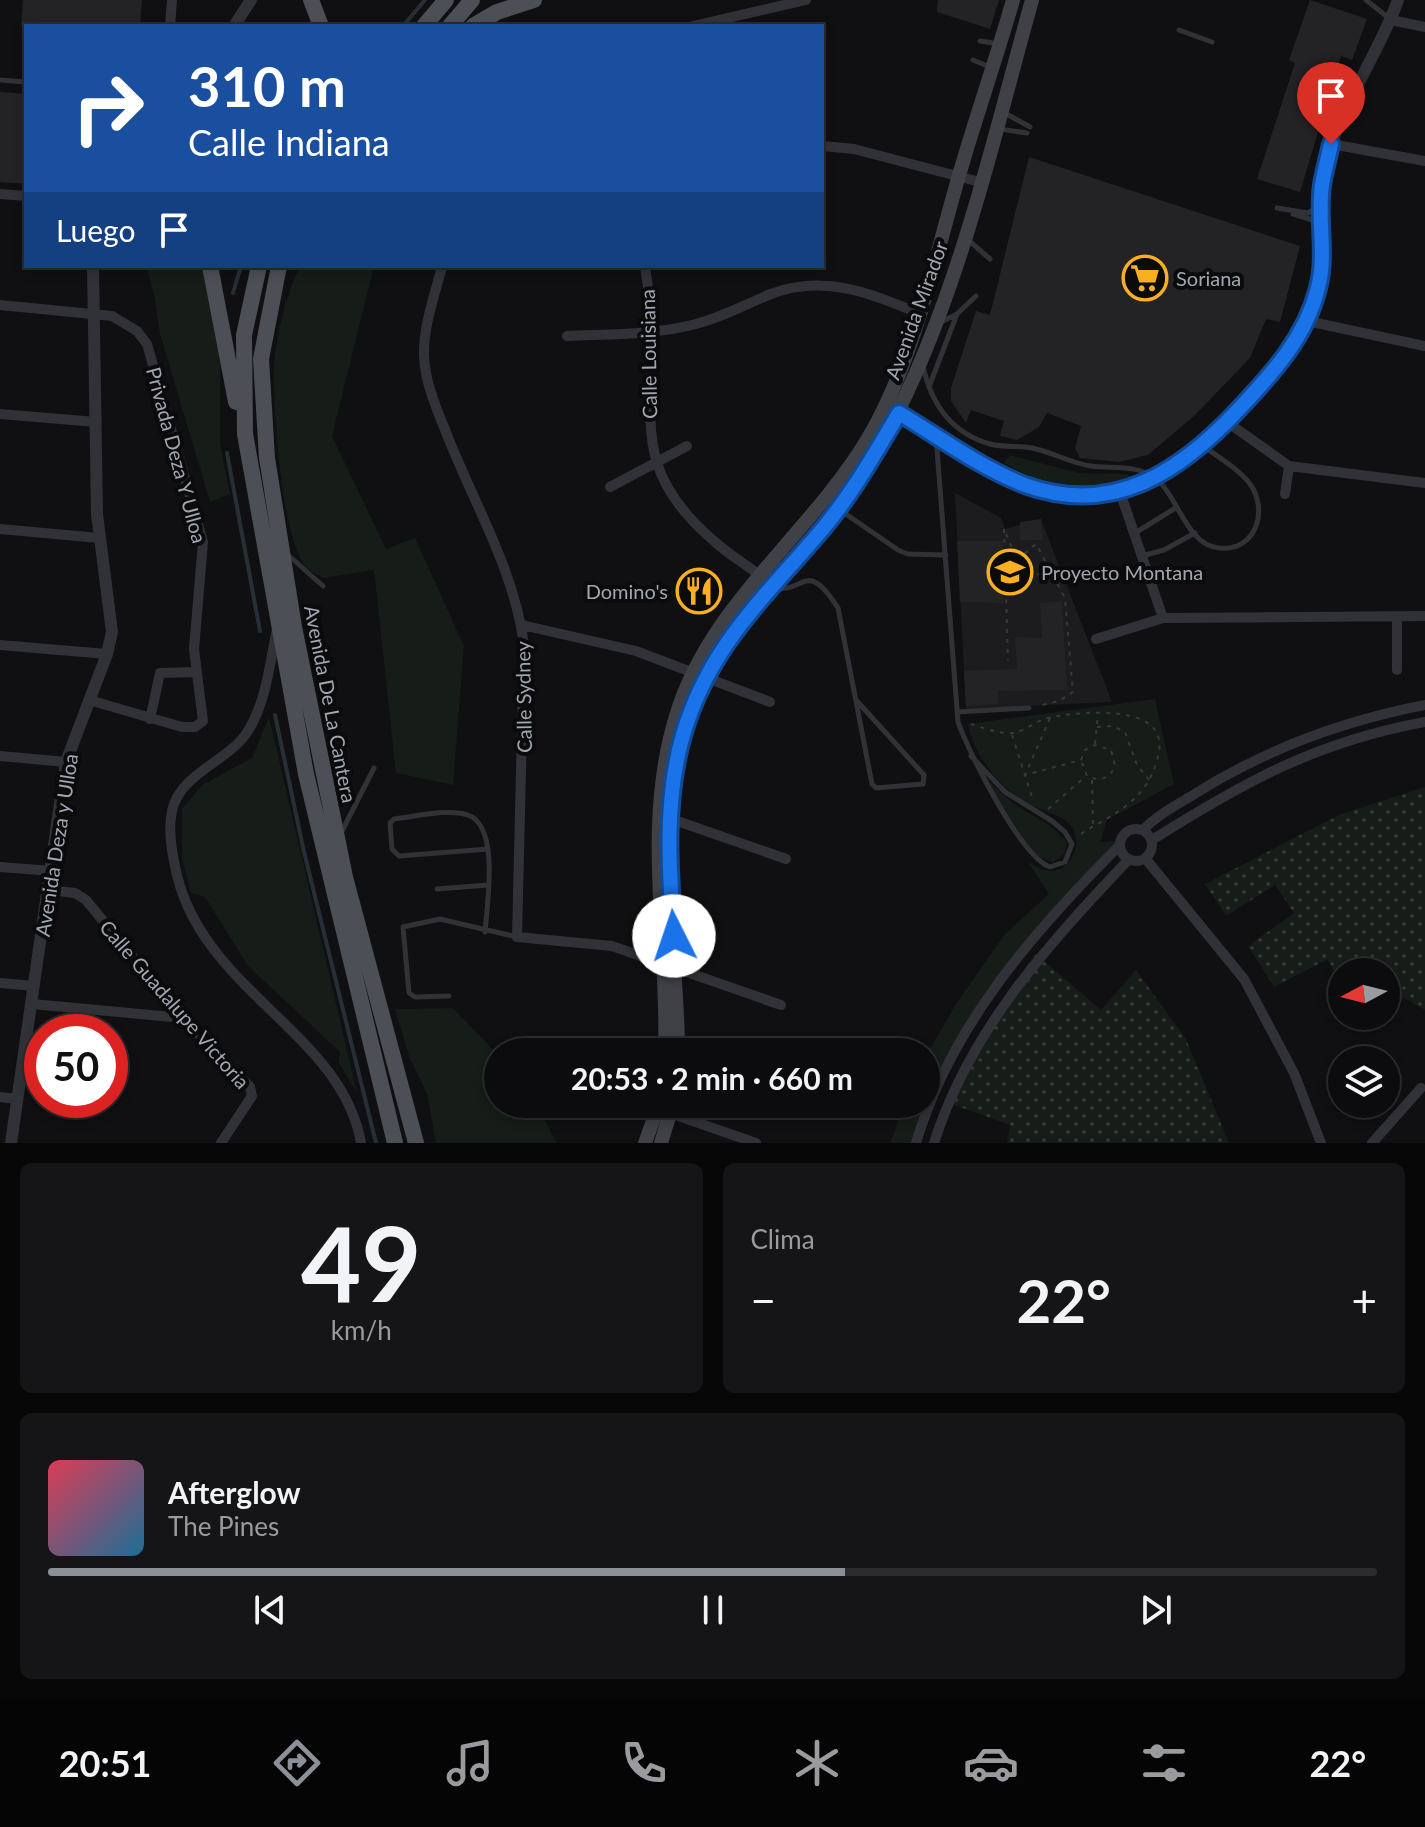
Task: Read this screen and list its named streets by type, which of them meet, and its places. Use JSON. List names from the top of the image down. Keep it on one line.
{"streets":{"main road":["Avenida Mirador","Avenida De La Cantera"],"street":["Calle Louisiana","Privada Deza Y Ulloa","Calle Sydney","Avenida Deza y Ulloa","Calle Guadalupe Victoria"]},"crossings":[["Avenida Mirador","Calle Louisiana"],["Privada Deza Y Ulloa","Avenida Deza y Ulloa"],["Avenida Deza y Ulloa","Calle Guadalupe Victoria"]],"places":{"supermarket":["Soriana"],"school or university":["Proyecto Montana"],"restaurant":["Domino's"]},"north":"left","page":{"turn":["310 m","Calle Indiana"],"then":"Luego","limit":"50","trip":"20:53 · 2 min · 660 m","tile":[["49","km/h"],"Clima"],"heat":["−","22°","+"],"song":["Afterglow","The Pines"],"tabs":["20:51","22°"]}}
